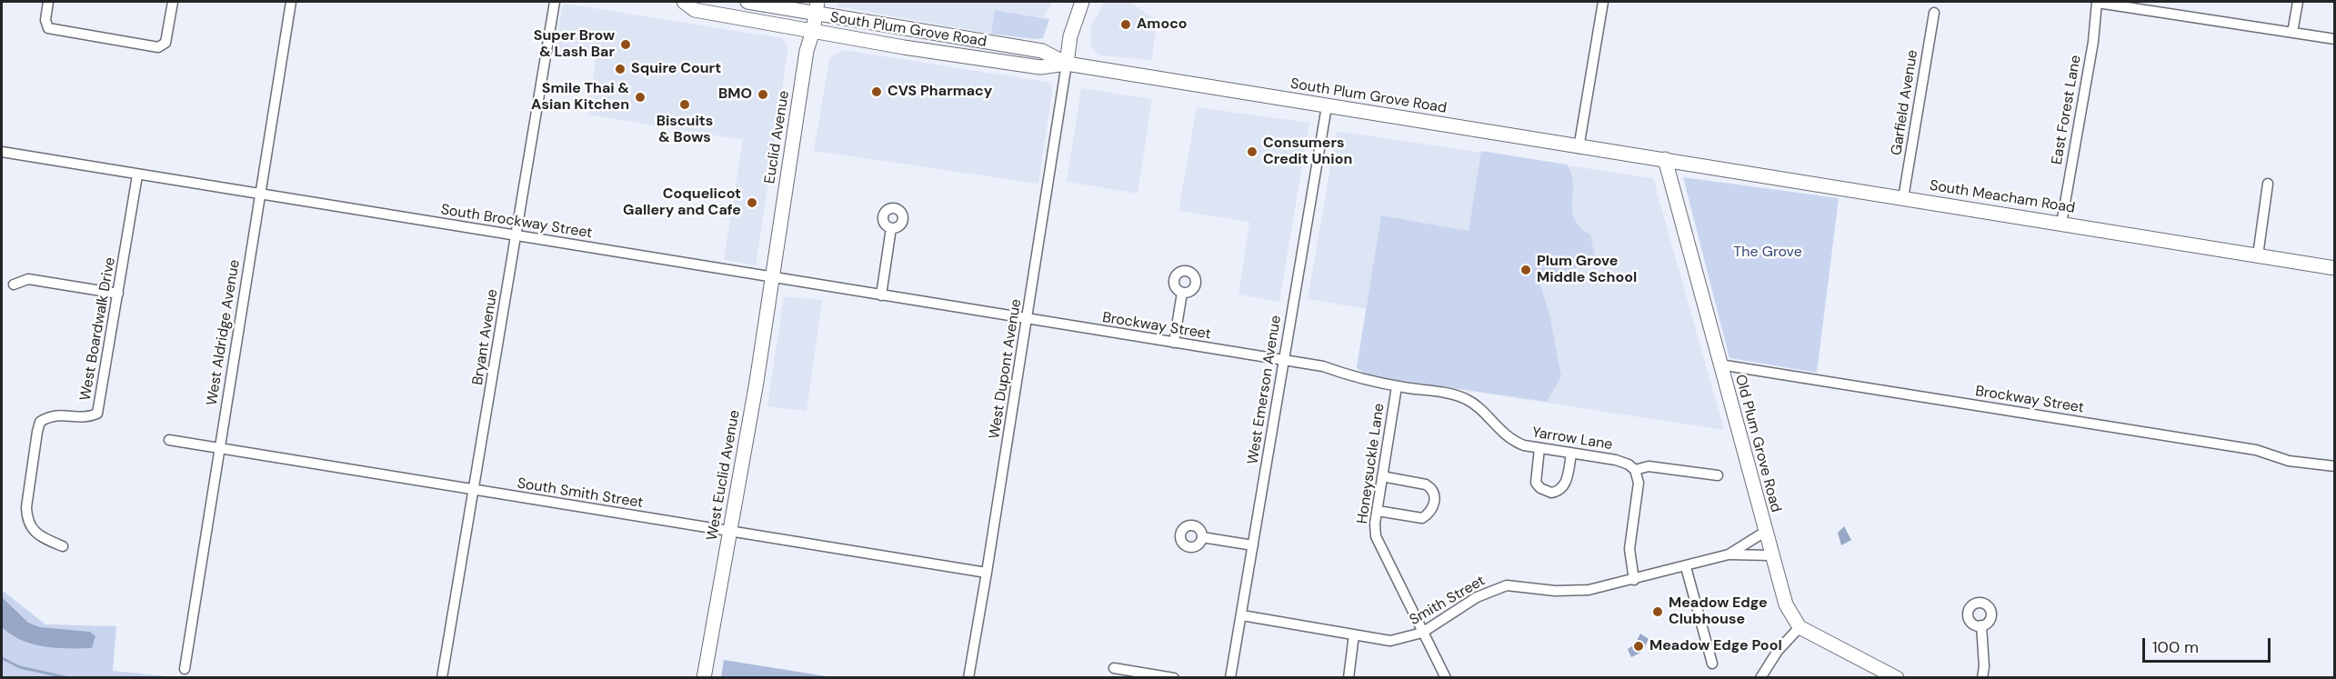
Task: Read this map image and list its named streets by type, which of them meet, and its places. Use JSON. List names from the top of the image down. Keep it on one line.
{"streets":{"main road":["South Plum Grove Road","Euclid Avenue","South Meacham Road","Old Plum Grove Road","West Euclid Avenue"],"street":["Garfield Avenue","East Forest Lane","South Brockway Street","Brockway Street","West Boardwalk Drive","West Aldridge Avenue","Bryant Avenue","West Dupont Avenue","West Emerson Avenue","Yarrow Lane","Honeysuckle Lane","South Smith Street","Smith Street"]},"crossings":[["South Plum Grove Road","Euclid Avenue"],["South Plum Grove Road","South Meacham Road"],["South Plum Grove Road","West Dupont Avenue"],["South Plum Grove Road","West Emerson Avenue"],["South Plum Grove Road","Old Plum Grove Road"],["Garfield Avenue","South Meacham Road"],["East Forest Lane","South Meacham Road"],["Euclid Avenue","South Brockway Street"],["Euclid Avenue","West Euclid Avenue"],["South Meacham Road","Old Plum Grove Road"],["South Brockway Street","Brockway Street"],["South Brockway Street","West Boardwalk Drive"],["South Brockway Street","West Aldridge Avenue"],["South Brockway Street","Bryant Avenue"],["South Brockway Street","West Dupont Avenue"],["South Brockway Street","West Euclid Avenue"],["Brockway Street","West Dupont Avenue"],["Brockway Street","West Emerson Avenue"],["Brockway Street","Yarrow Lane"],["Brockway Street","Old Plum Grove Road"],["West Aldridge Avenue","South Smith Street"],["Bryant Avenue","South Smith Street"],["West Dupont Avenue","South Smith Street"],["West Emerson Avenue","Yarrow Lane"],["West Emerson Avenue","Smith Street"],["Yarrow Lane","Honeysuckle Lane"],["Old Plum Grove Road","Smith Street"],["Honeysuckle Lane","Smith Street"],["West Euclid Avenue","South Smith Street"]],"parks":["The Grove"],"places":["Amoco","Super Brow & Lash Bar","Squire Court","CVS Pharmacy","BMO","Smile Thai & Asian Kitchen","Biscuits & Bows","Consumers Credit Union","Coquelicot Gallery and Cafe","Plum Grove Middle School","Meadow Edge Clubhouse","Meadow Edge Pool"],"scale_bar":"100 m"}
